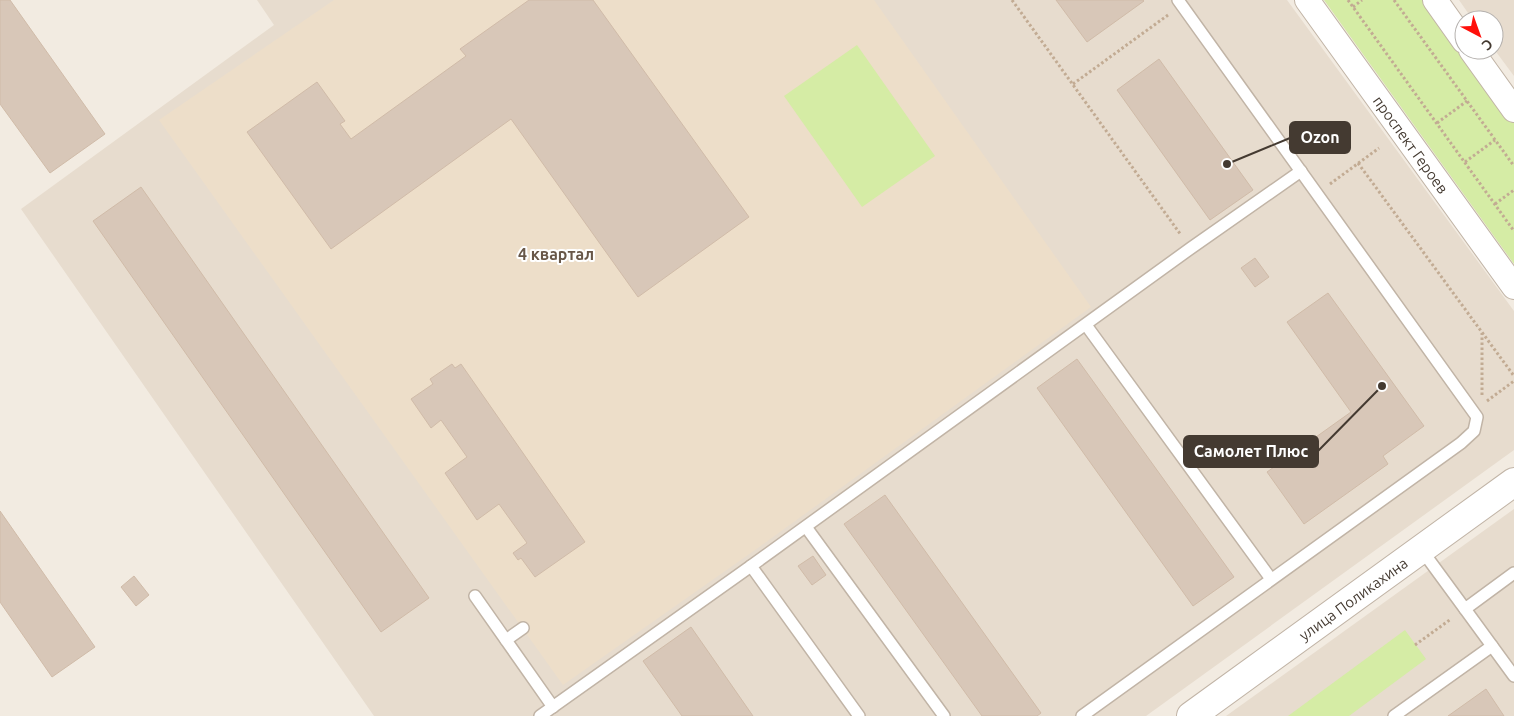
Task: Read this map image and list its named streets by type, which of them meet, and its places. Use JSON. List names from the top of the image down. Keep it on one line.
{"streets":{"street":["проспект Героев","улица Поликахина"]},"districts":["4 квартал"],"places":["Ozon","Самолет Плюс"],"north":"bottom right"}
